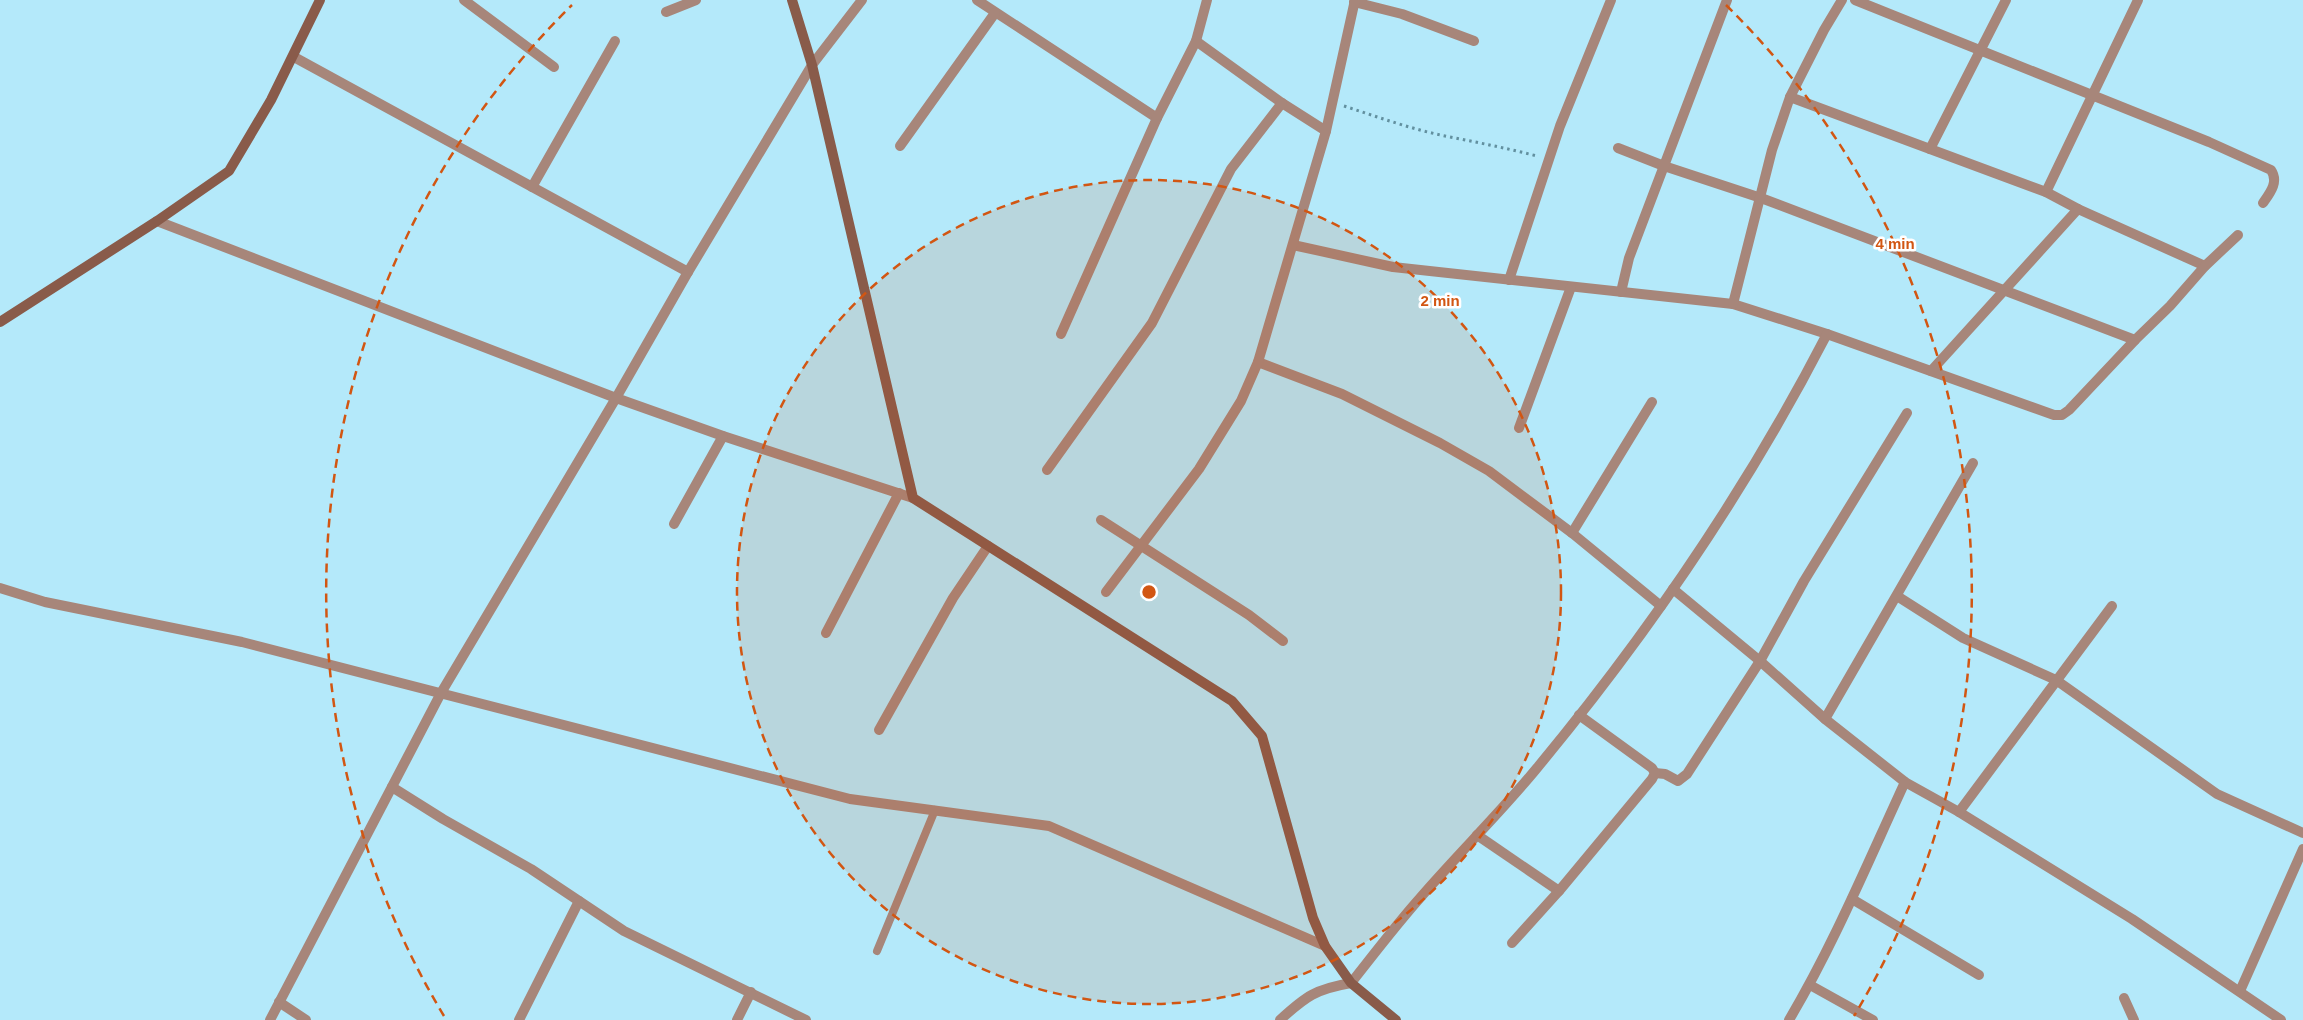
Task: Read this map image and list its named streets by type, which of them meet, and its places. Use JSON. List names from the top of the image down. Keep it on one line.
{"rings":["4 min","2 min"]}
